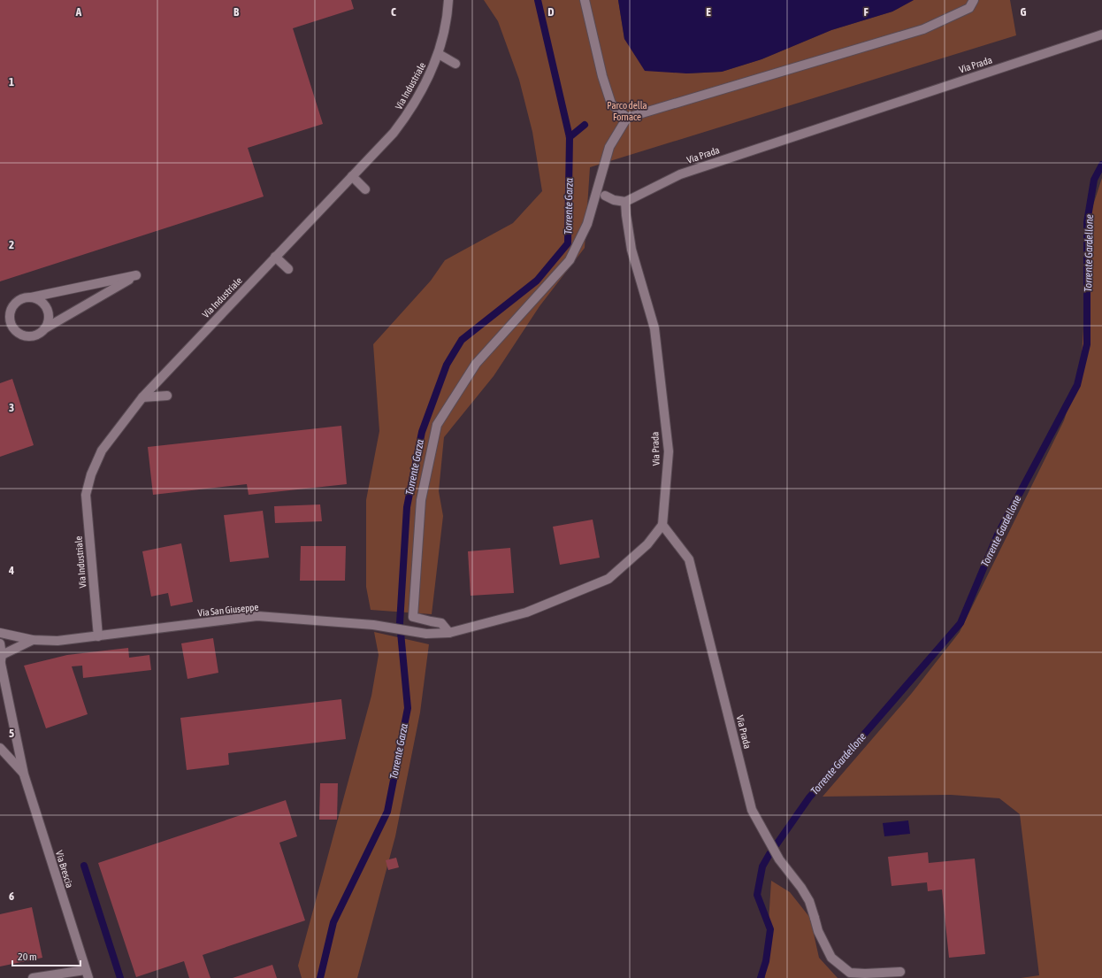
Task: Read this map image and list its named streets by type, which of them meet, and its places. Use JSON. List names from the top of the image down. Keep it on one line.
{"streets":{"street":["Via Prada","Via Industriale","Via San Giuseppe","Via Brescia"]},"crossings":[["Via Industriale","Via San Giuseppe"],["Via San Giuseppe","Via Brescia"]],"water":["Torrente Garza","Torrente Gardellone"],"parks":["Parco della Fornace"],"scale_bar":"20 m","grid":{"columns":["A","B","C","D","E","F","G"],"rows":["1","2","3","4","5","6"]}}
